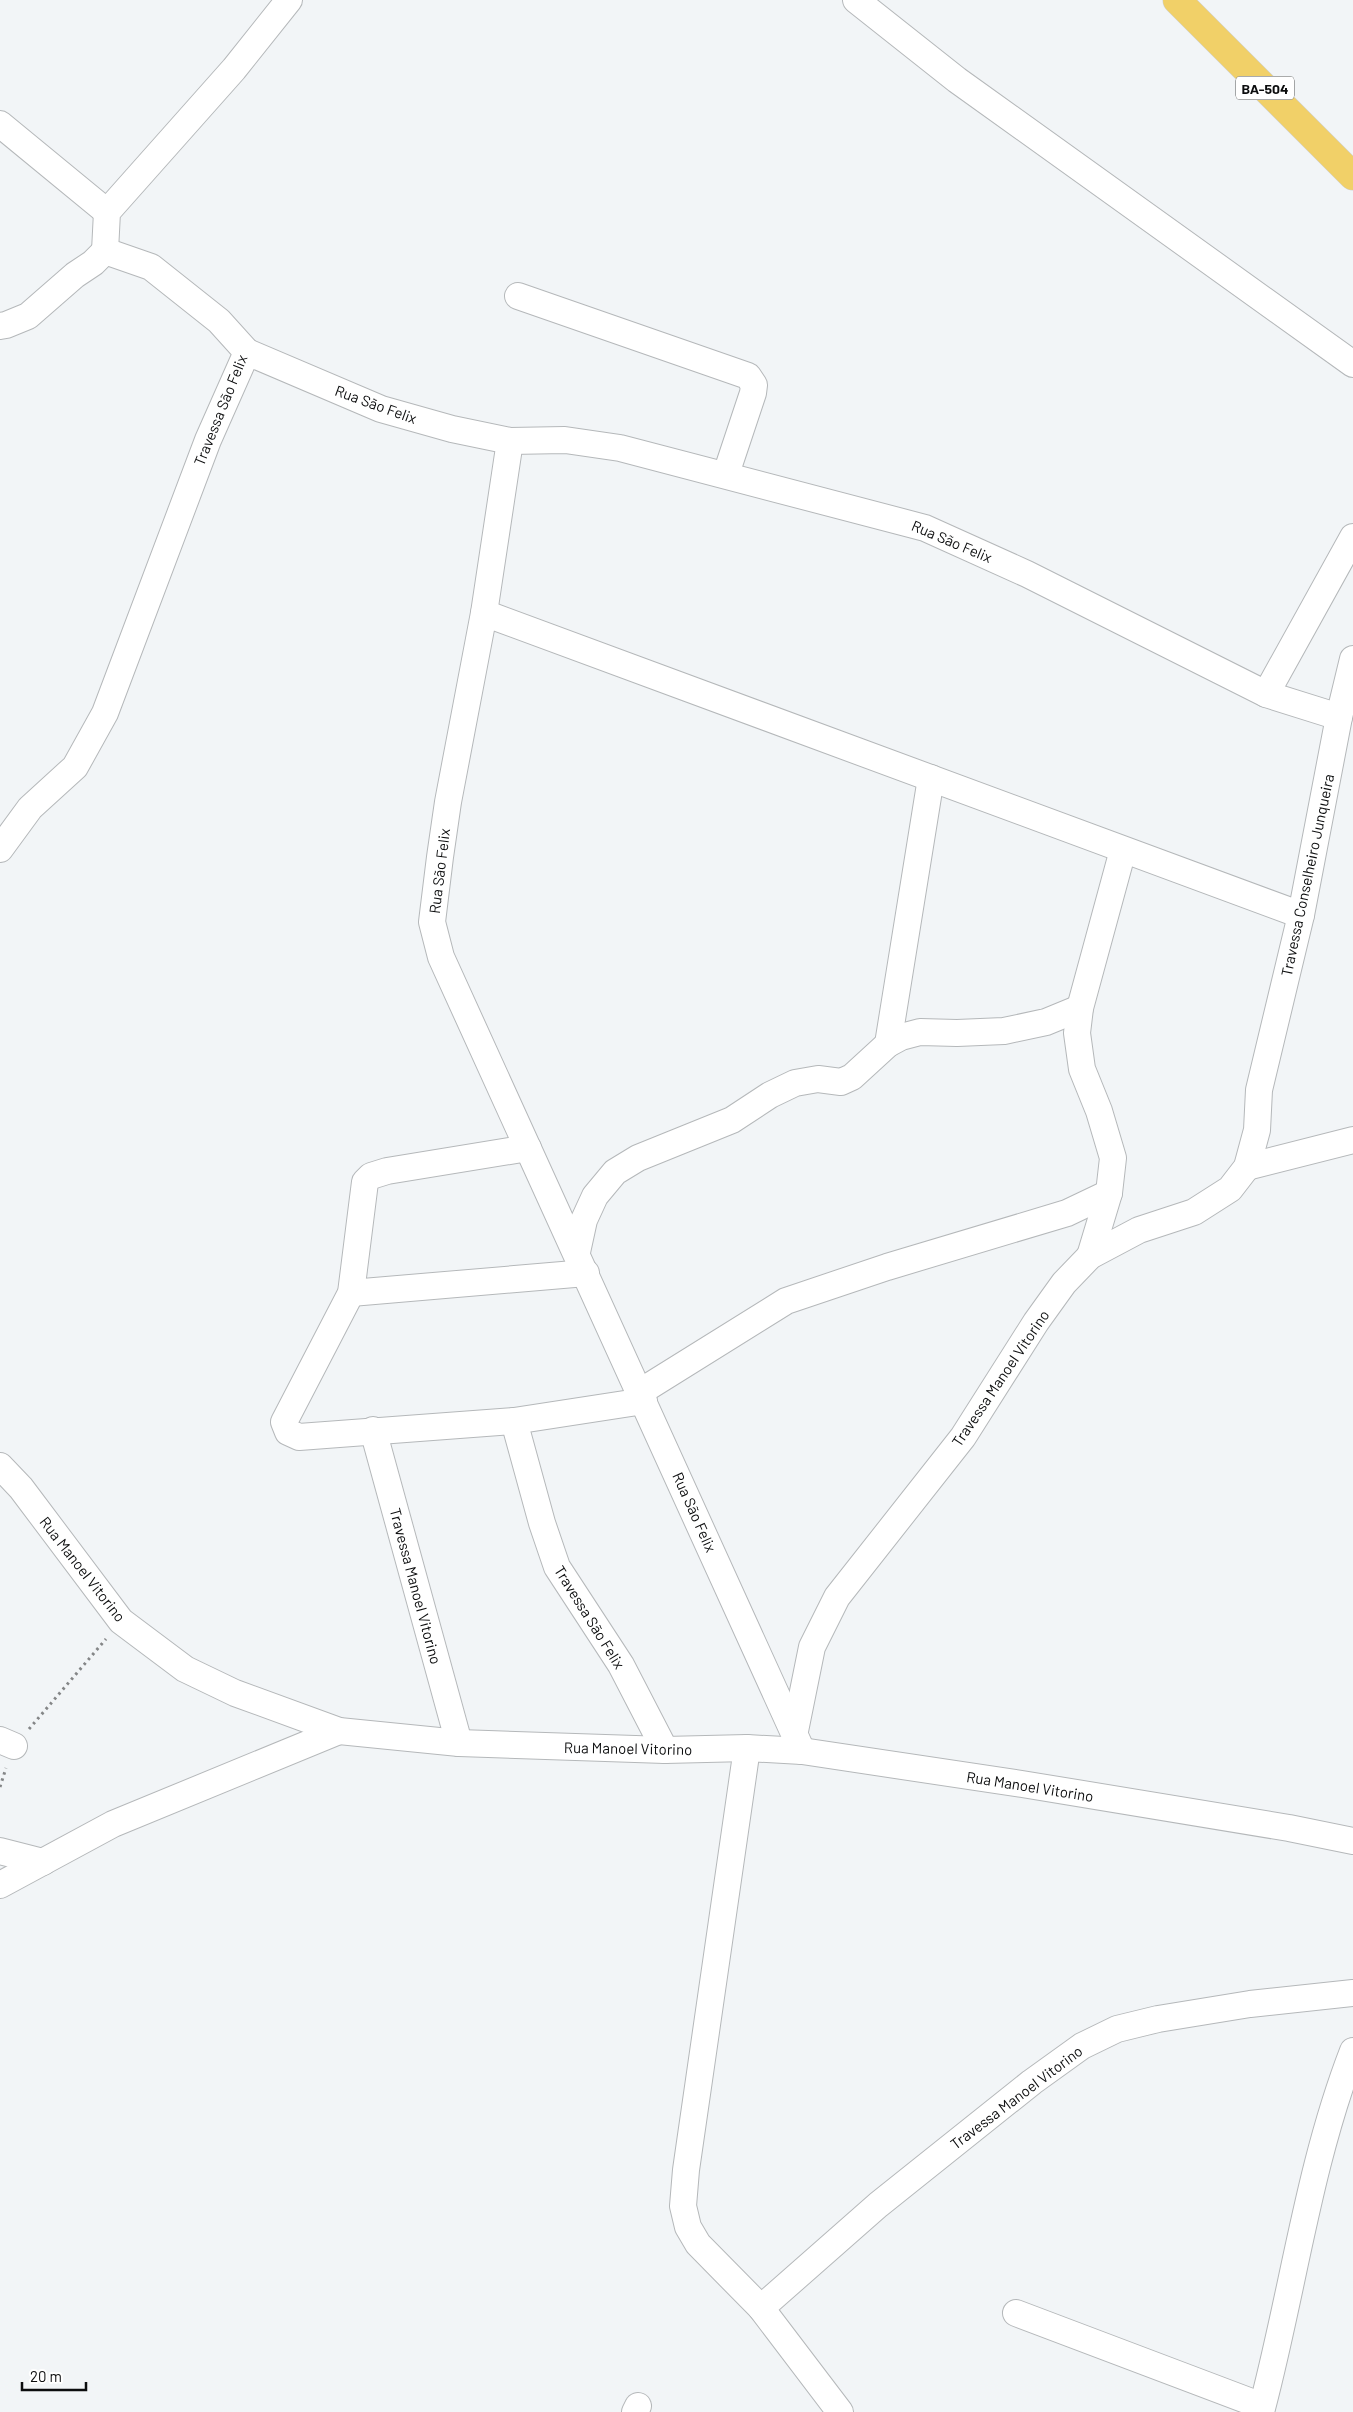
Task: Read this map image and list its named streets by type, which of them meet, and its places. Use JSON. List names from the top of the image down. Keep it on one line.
{"streets":{"main road":["BA-504"],"street":["Rua São Felix","Travessa São Felix","Travessa Conselheiro Junqueira","Travessa Manoel Vitorino","Rua Manoel Vitorino"]},"crossings":[["Rua São Felix","Travessa São Felix"],["Rua São Felix","Travessa Conselheiro Junqueira"],["Rua São Felix","Travessa Manoel Vitorino"],["Rua São Felix","Rua Manoel Vitorino"],["Travessa São Felix","Rua Manoel Vitorino"],["Travessa Conselheiro Junqueira","Travessa Manoel Vitorino"],["Travessa Manoel Vitorino","Rua Manoel Vitorino"]],"scale_bar":"20 m"}
